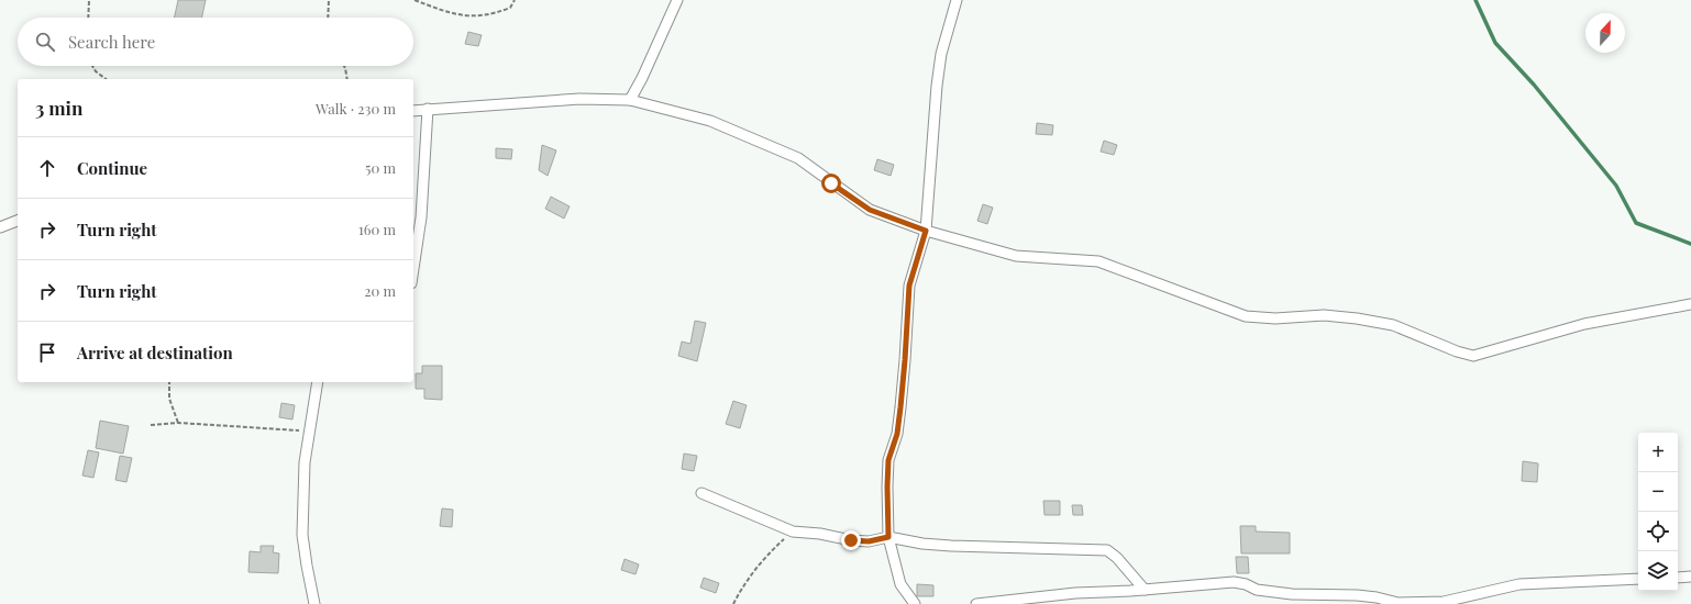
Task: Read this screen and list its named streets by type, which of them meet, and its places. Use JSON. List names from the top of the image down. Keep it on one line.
{"north":"top","page":{"search":"Search here","heading":["3 min","Walk · 230 m"],"list":[["Continue","50 m"],["Turn right","160 m"],["Turn right","20 m"],"Arrive at destination"],"map_buttons":["+","−"]}}
